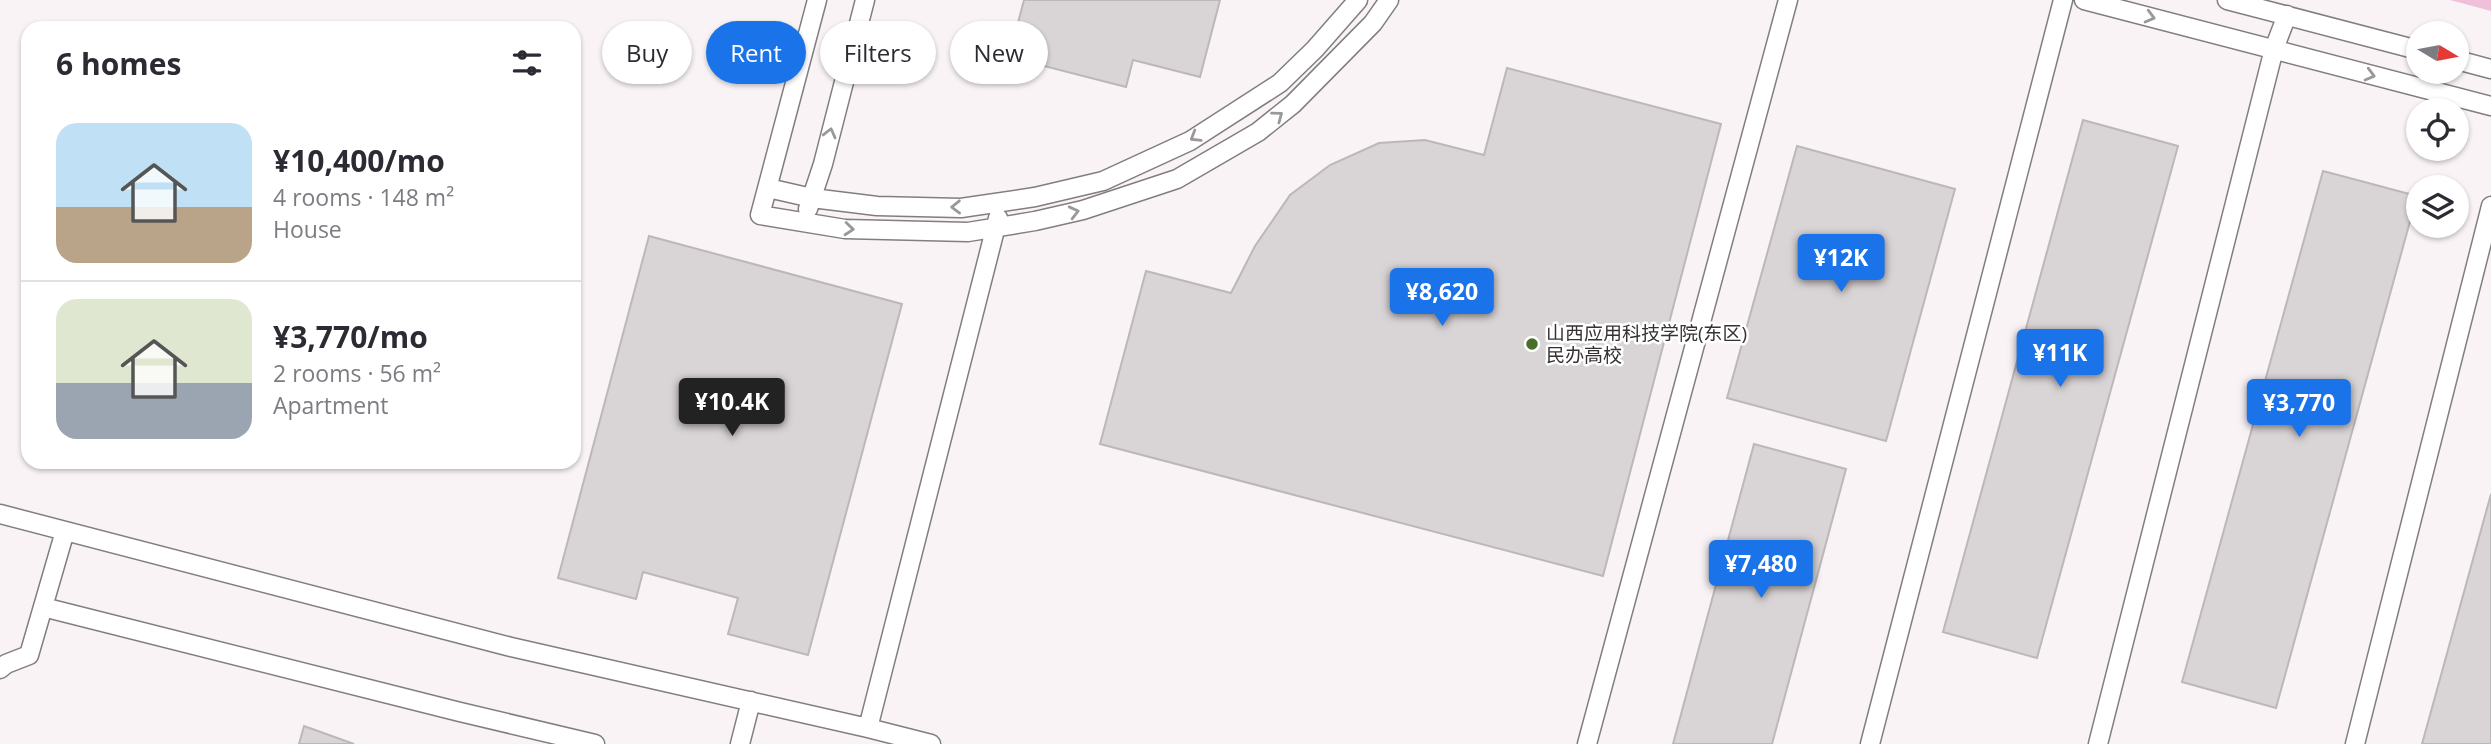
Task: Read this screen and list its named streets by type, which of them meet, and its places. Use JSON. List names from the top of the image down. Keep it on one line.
{"places":["山西应用科技学院(东区) 民办高校"],"north":"right","page":{"chip":["Buy","Rent","Filters","New"],"heading":"6 homes","list":[{"name":"¥10,400/mo","note":"4 rooms · 148 m² · House"},{"name":"¥3,770/mo","note":"2 rooms · 56 m² · Apartment"}],"price":["¥12K","¥8,620","¥11K","¥10.4K","¥3,770","¥7,480"]}}
